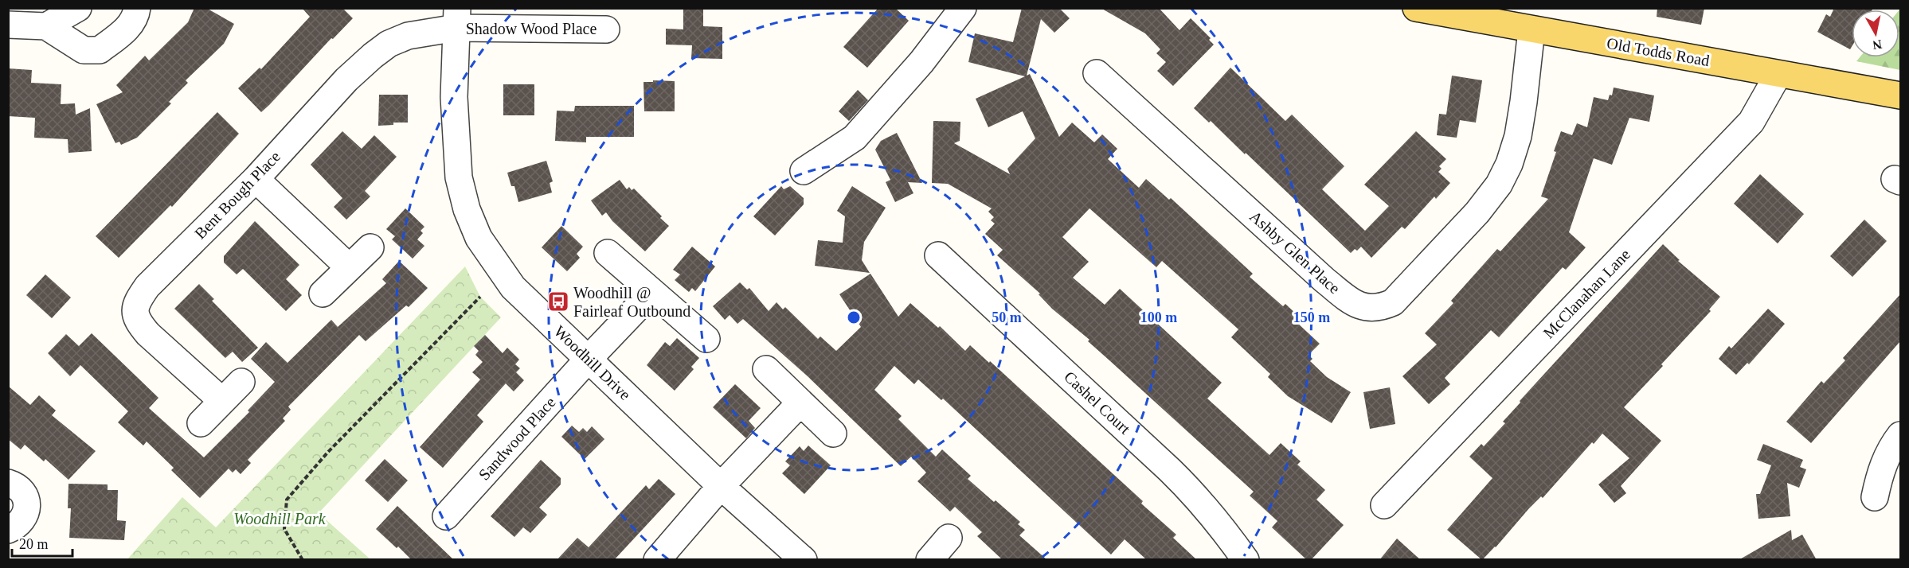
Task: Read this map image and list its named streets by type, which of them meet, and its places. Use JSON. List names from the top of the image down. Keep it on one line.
{"streets":{"main road":["Old Todds Road"],"street":["Shadow Wood Place","Bent Bough Place","Ashby Glen Place","McClanahan Lane","Woodhill Drive","Cashel Court","Sandwood Place"]},"crossings":[["Shadow Wood Place","Bent Bough Place"],["Shadow Wood Place","Woodhill Drive"],["Old Todds Road","Ashby Glen Place"],["Old Todds Road","McClanahan Lane"],["Bent Bough Place","Woodhill Drive"],["Woodhill Drive","Sandwood Place"]],"parks":["Woodhill Park"],"places":{"bus stop":["Woodhill @ Fairleaf Outbound"]},"scale_bar":"20 m","north":"bottom","rings":["50 m","100 m","150 m"]}
